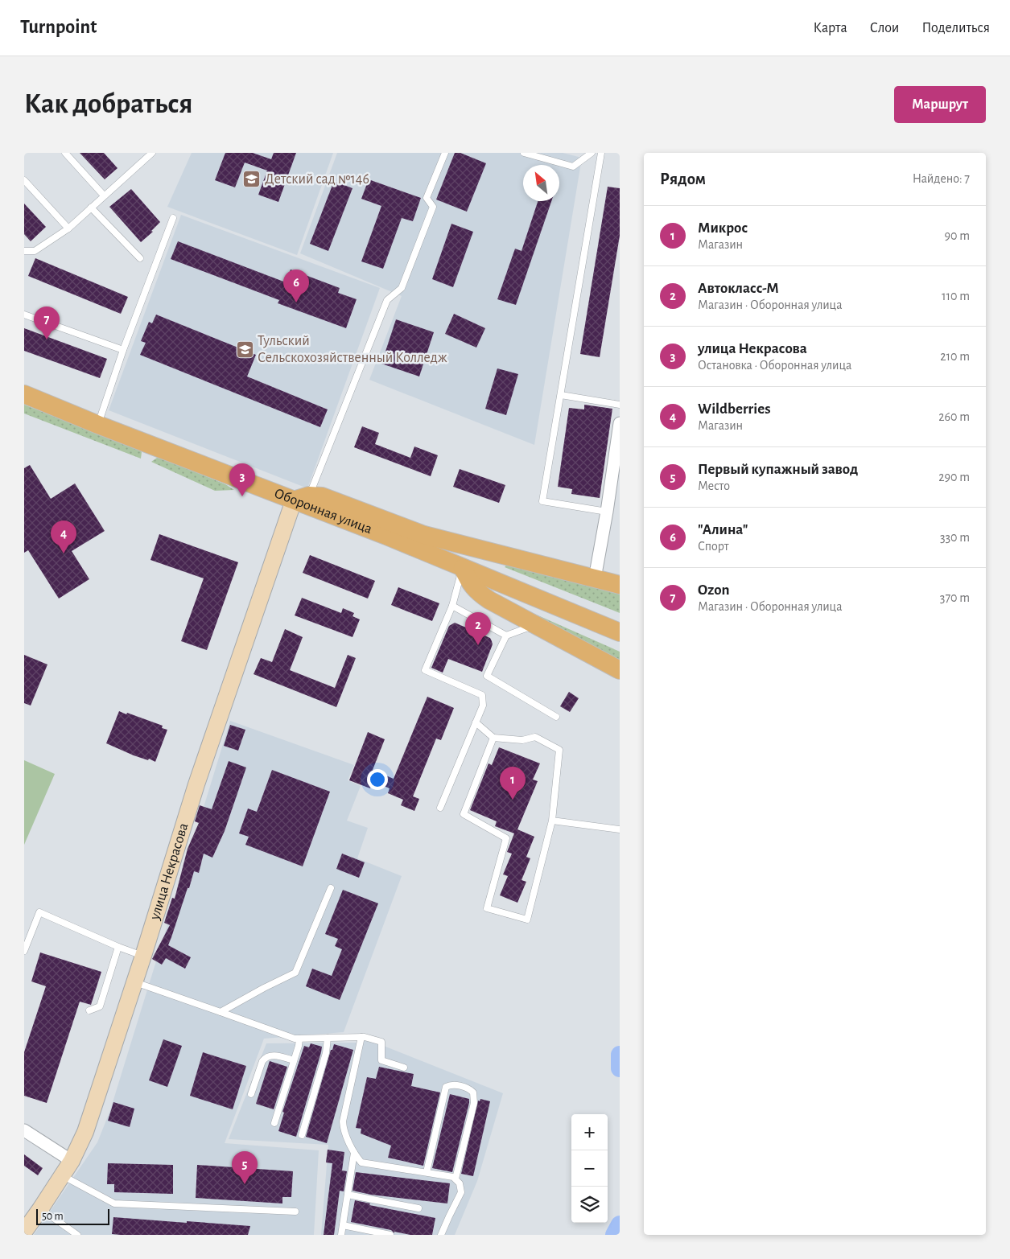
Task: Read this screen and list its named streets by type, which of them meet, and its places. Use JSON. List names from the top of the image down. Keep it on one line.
{"streets":{"main road":["Оборонная улица"],"street":["улица Некрасова"]},"crossings":[["Оборонная улица","улица Некрасова"]],"places":{"school or university":["Детский сад №146","Тульский Сельскохозяйственный Колледж"]},"scale_bar":"50 m","north":"top left","page":{"header":"Turnpoint","nav":["Карта","Слои","Поделиться"],"buttons":"Маршрут","title":"Как добраться","heading":["Рядом","Найдено: 7"],"list":[{"mark":"1","name":"Микрос","note":"Магазин","value":"90 m"},{"mark":"2","name":"Автокласс-М","note":"Магазин · Оборонная улица","value":"110 m"},{"mark":"3","name":"улица Некрасова","note":"Остановка · Оборонная улица","value":"210 m"},{"mark":"4","name":"Wildberries","note":"Магазин","value":"260 m"},{"mark":"5","name":"Первый купажный завод","note":"Место","value":"290 m"},{"mark":"6","name":"\"Алина\"","note":"Спорт","value":"330 m"},{"mark":"7","name":"Ozon","note":"Магазин · Оборонная улица","value":"370 m"}],"pins":["6","7","3","4","2","1","5"],"map_buttons":["+","−"],"scale":"50 m"}}
